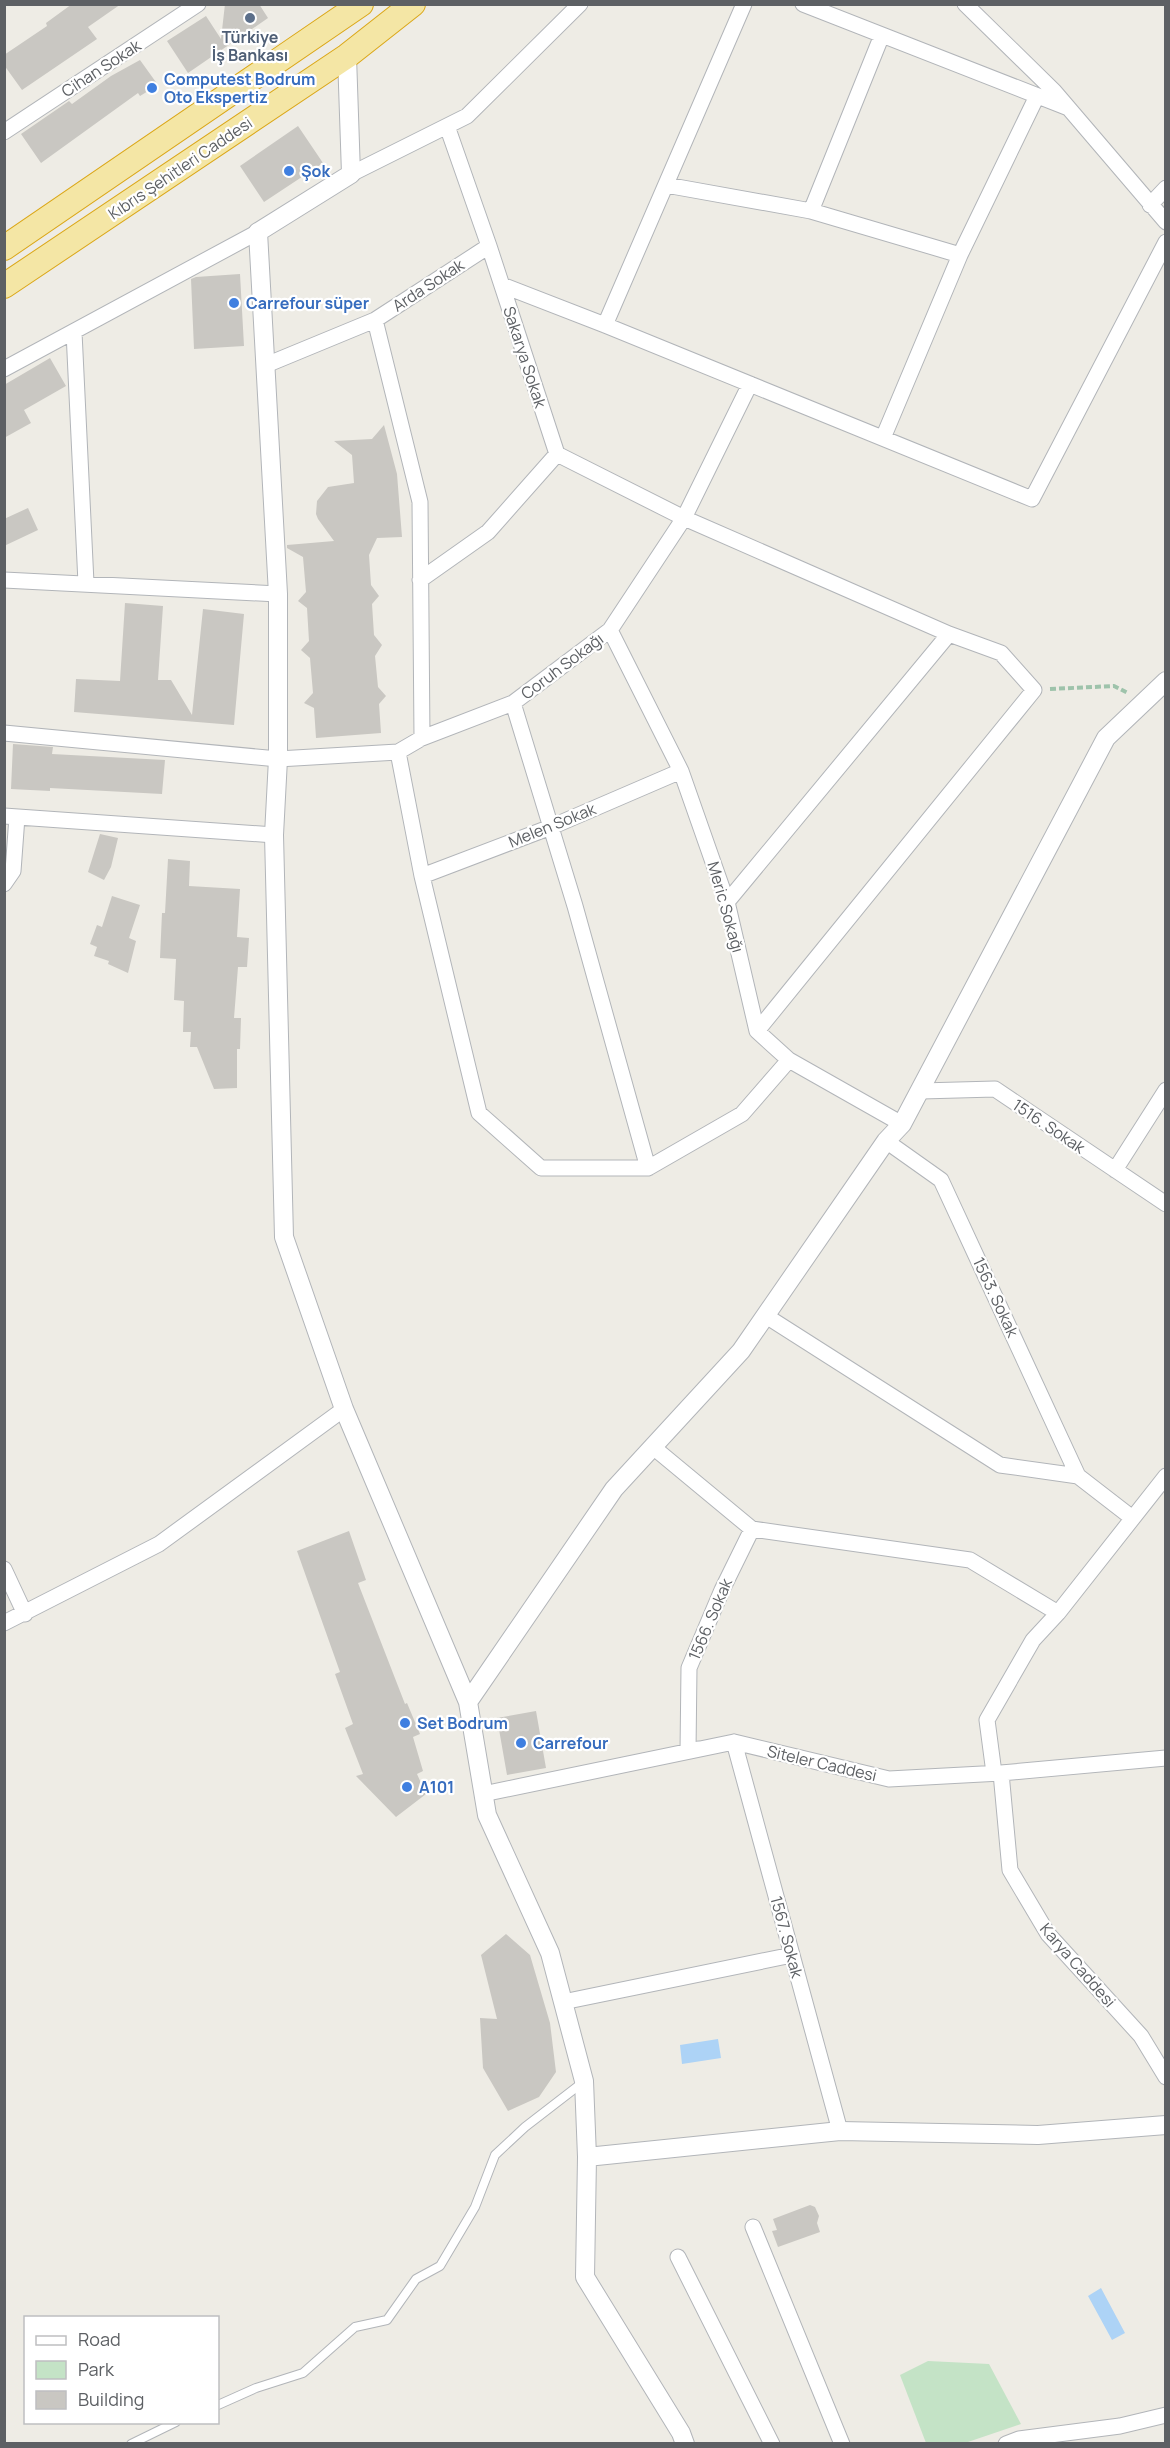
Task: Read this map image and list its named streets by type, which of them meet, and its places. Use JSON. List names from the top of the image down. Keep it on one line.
{"streets":{"highway":["Kıbrıs Şehitleri Caddesi"],"street":["Cihan Sokak","Arda Sokak","Sakarya Sokak","Coruh Sokağı","Melen Sokak","Meric Sokağı","1516. Sokak","1563. Sokak","1566. Sokak","Siteler Caddesi","1567. Sokak","Karya Caddesi"]},"crossings":[["Arda Sokak","Sakarya Sokak"],["Coruh Sokağı","Meric Sokağı"],["Melen Sokak","Meric Sokağı"],["1566. Sokak","Siteler Caddesi"],["1566. Sokak","1567. Sokak"],["Siteler Caddesi","1567. Sokak"],["Siteler Caddesi","Karya Caddesi"]],"places":["Türkiye İş Bankası","Computest Bodrum Oto Ekspertiz","Şok","Carrefour süper","Set Bodrum","Carrefour","A101"],"legend":["Road","Park","Building"]}
